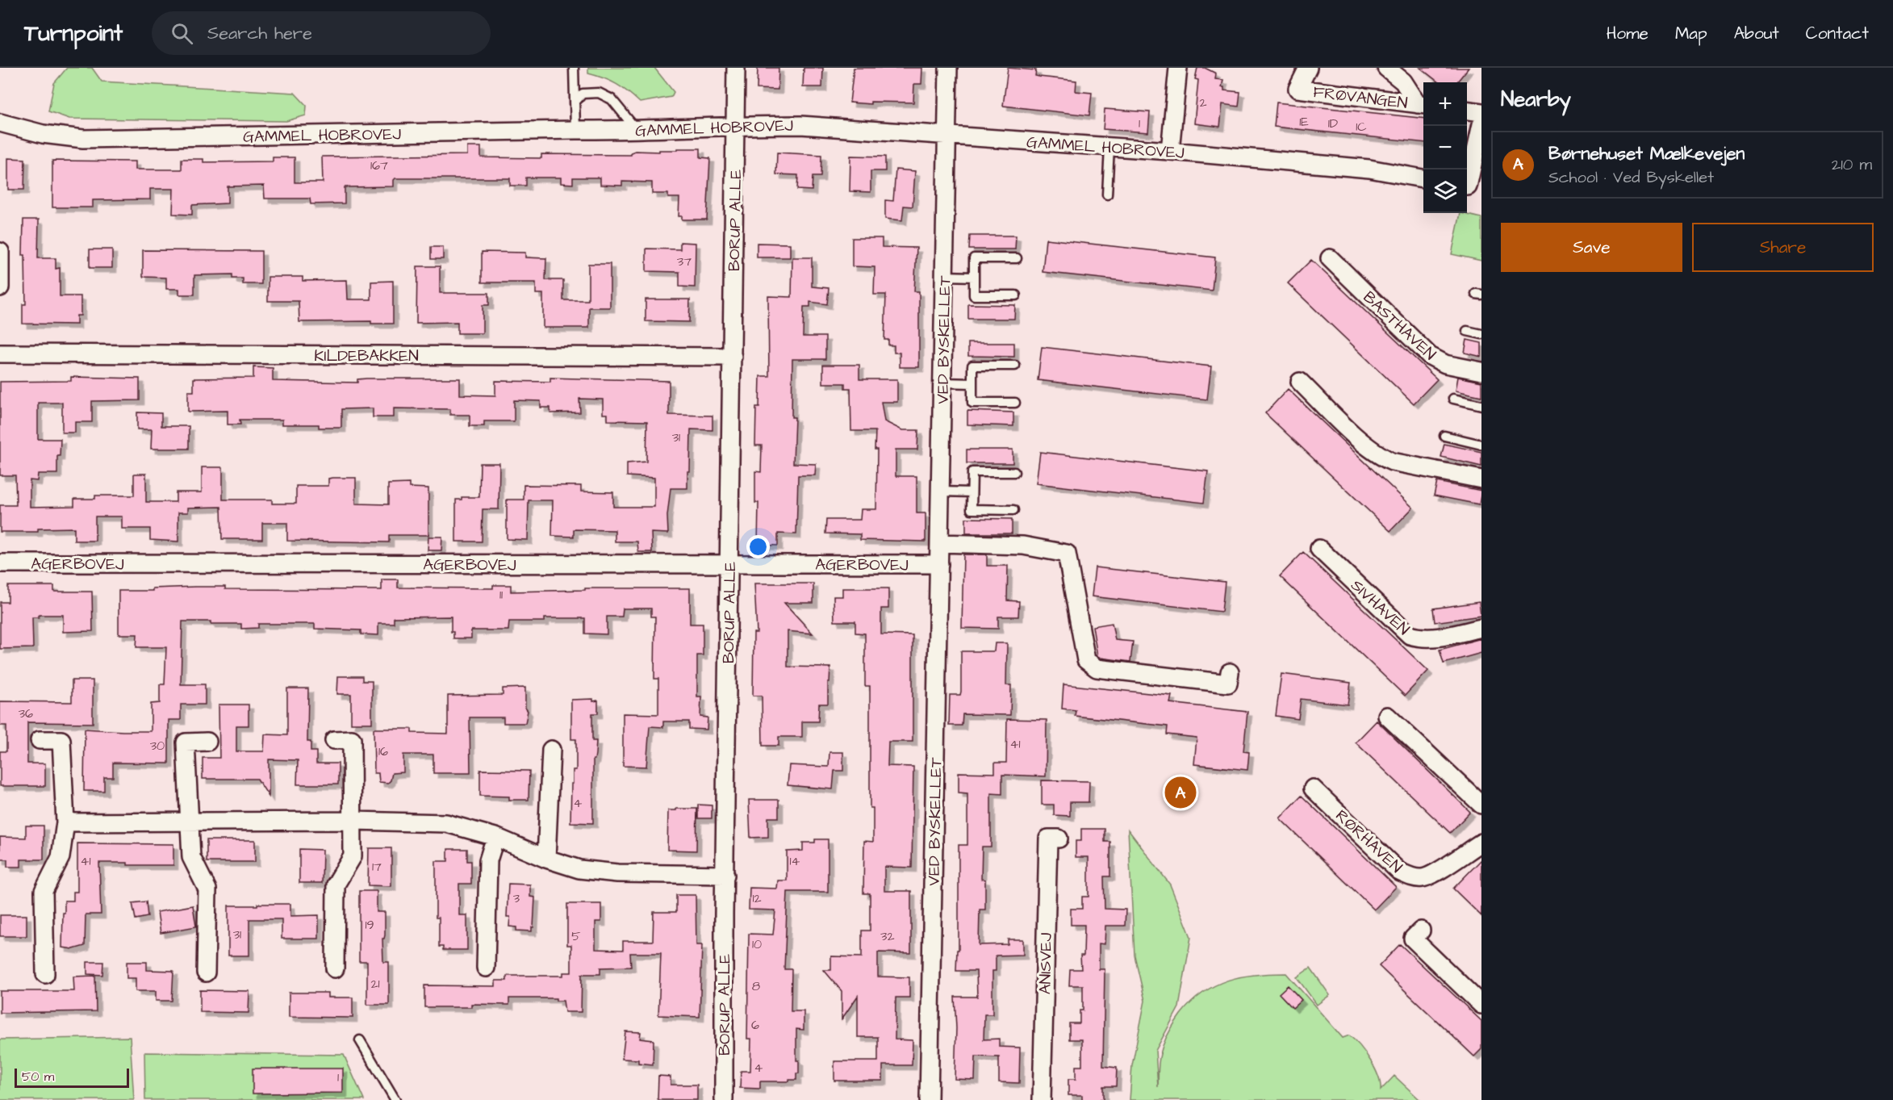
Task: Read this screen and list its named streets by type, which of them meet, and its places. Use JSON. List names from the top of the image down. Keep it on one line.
{"streets":{"street":["FRØVANGEN","GAMMEL HOBROVEJ","BORUP ALLE","BASTHAVEN","VED BYSKELLET","KILDEBAKKEN","AGERBOVEJ","SIVHAVEN","RØRHAVEN","ANISVEJ"]},"crossings":[["GAMMEL HOBROVEJ","BORUP ALLE"],["GAMMEL HOBROVEJ","VED BYSKELLET"],["BORUP ALLE","KILDEBAKKEN"],["BORUP ALLE","AGERBOVEJ"],["VED BYSKELLET","AGERBOVEJ"]],"house_numbers":["2","1E","1","1D","1C","167","37","31","11","36","41","30","16","4","41","14","17","3","12","19","31","5","32","10","21","8","6","4","1"],"scale_bar":"50 m","page":{"header":"Turnpoint","search":"Search here","nav":["Home","Map","About","Contact"],"heading":"Nearby","map_buttons":["+","−"],"list":[{"mark":"A","name":"Børnehuset Mælkevejen","note":"School · Ved Byskellet","value":"210 m"}],"buttons":["Save","Share"],"pins":"A","scale":"50 m"}}
